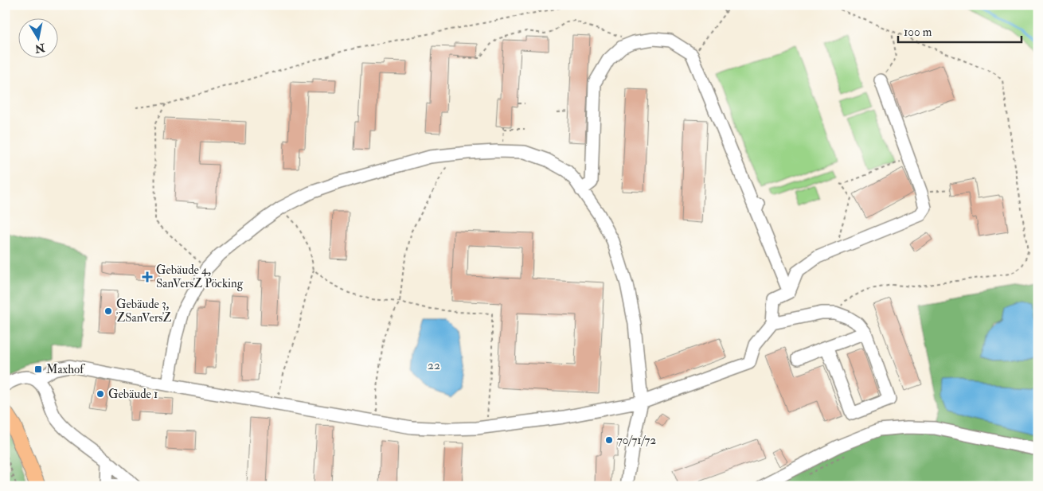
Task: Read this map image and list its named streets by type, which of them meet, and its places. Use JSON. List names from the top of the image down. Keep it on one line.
{"water":["22"],"places":{"health":["Gebäude 4, SanVersZ Pöcking"],"other":["Gebäude 3, ZSanVersZ","Gebäude 1","70/71/72"],"transit":["Maxhof"]},"scale_bar":"100 m","north":"bottom"}
